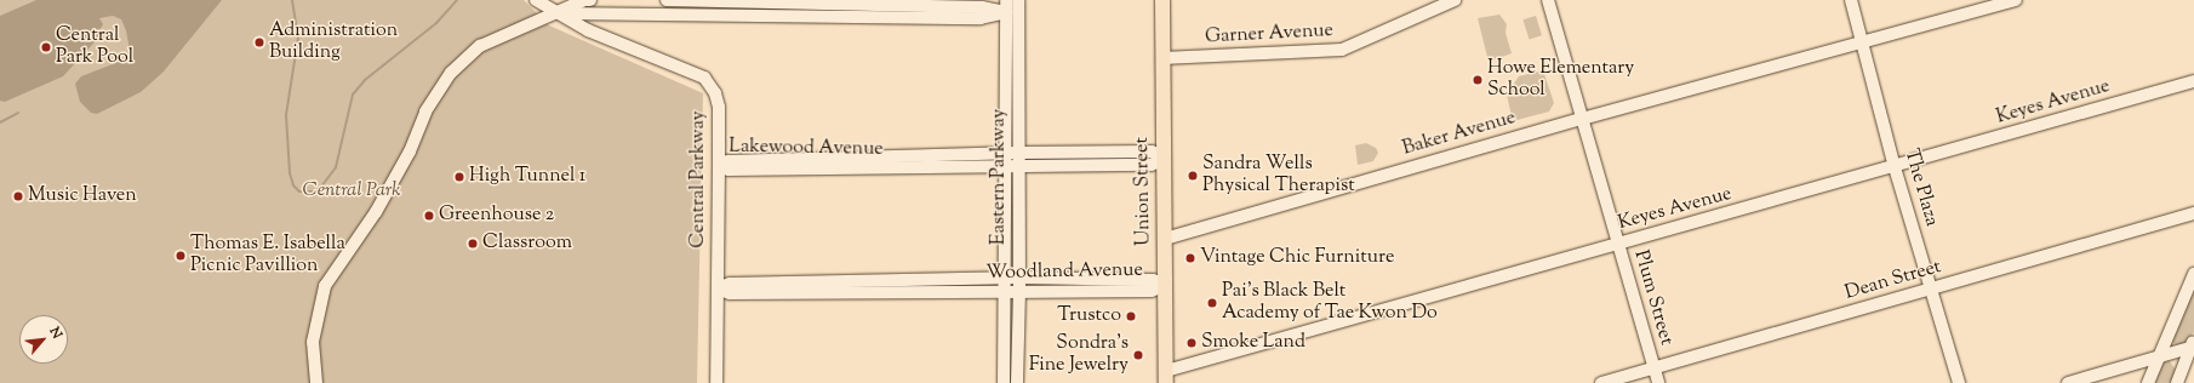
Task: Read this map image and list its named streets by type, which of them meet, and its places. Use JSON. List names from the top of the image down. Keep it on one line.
{"streets":{"main road":["Union Street"],"street":["Garner Avenue","Keyes Avenue","Baker Avenue","Lakewood Avenue","Eastern Parkway","Central Parkway","The Plaza","Woodland Avenue","Dean Street","Plum Street"]},"crossings":[["Garner Avenue","Union Street"],["Keyes Avenue","The Plaza"],["Keyes Avenue","Union Street"],["Keyes Avenue","Plum Street"],["Baker Avenue","The Plaza"],["Baker Avenue","Union Street"],["Baker Avenue","Plum Street"],["Lakewood Avenue","Eastern Parkway"],["Lakewood Avenue","Central Parkway"],["Lakewood Avenue","Union Street"],["Eastern Parkway","Woodland Avenue"],["Central Parkway","Woodland Avenue"],["The Plaza","Dean Street"],["Union Street","Woodland Avenue"],["Dean Street","Plum Street"]],"parks":["Central Park"],"places":["Administration Building","Central Park Pool","Howe Elementary School","Sandra Wells Physical Therapist","High Tunnel 1","Music Haven","Greenhouse 2","Classroom","Thomas E. Isabella Picnic Pavillion","Vintage Chic Furniture","Pai's Black Belt Academy of Tae Kwon Do","Trustco","Smoke Land","Sondra's Fine Jewelry"],"north":"top right"}
